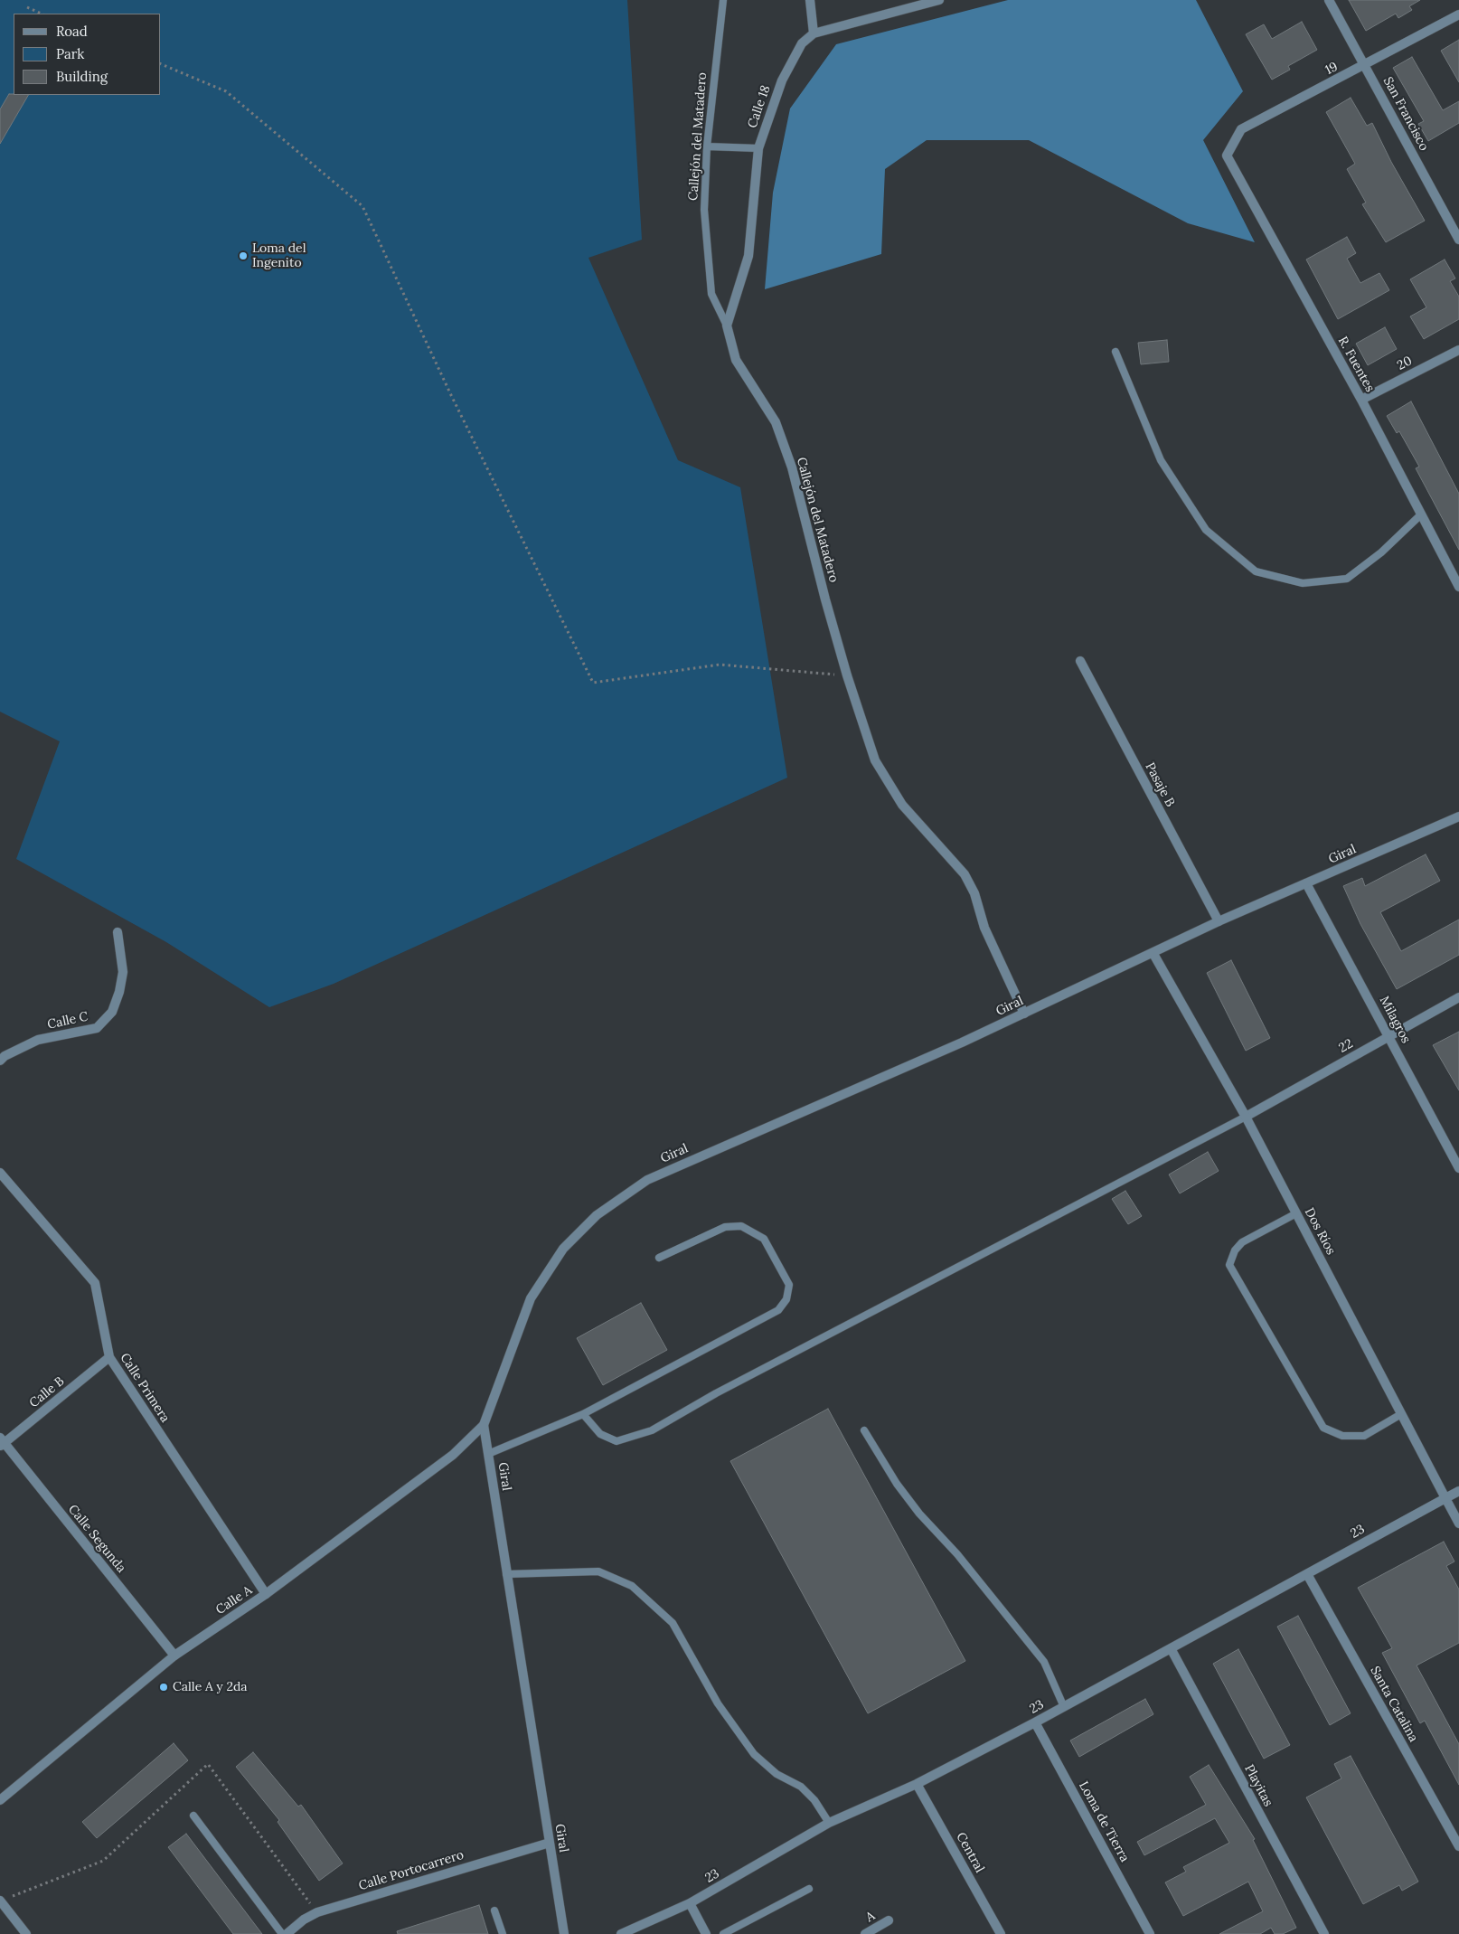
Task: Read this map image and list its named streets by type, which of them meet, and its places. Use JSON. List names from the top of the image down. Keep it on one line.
{"streets":{"street":["19","Calle 18","San Francisco","Callejón del Matadero","20","R. Fuentes","Pasaje B","Giral","Milagros","Calle C","22","Dos Ríos","Calle Primera","Calle B","23","Calle Segunda","Calle A","Santa Catalina","Playitas","Loma de Tierra","Central","Calle Portocarrero","A"]},"crossings":[["19","San Francisco"],["19","R. Fuentes"],["Calle 18","Callejón del Matadero"],["Callejón del Matadero","Giral"],["20","R. Fuentes"],["Pasaje B","Giral"],["Giral","Milagros"],["Giral","Dos Ríos"],["Giral","Calle A"],["Giral","Calle Portocarrero"],["Milagros","22"],["22","Dos Ríos"],["Dos Ríos","23"],["Calle Primera","Calle B"],["Calle Primera","Calle A"],["Calle B","Calle Segunda"],["23","Santa Catalina"],["23","Playitas"],["23","Loma de Tierra"],["23","Central"],["Calle Segunda","Calle A"]],"places":["Loma del Ingenito","Calle A y 2da"],"legend":["Road","Park","Building"]}
